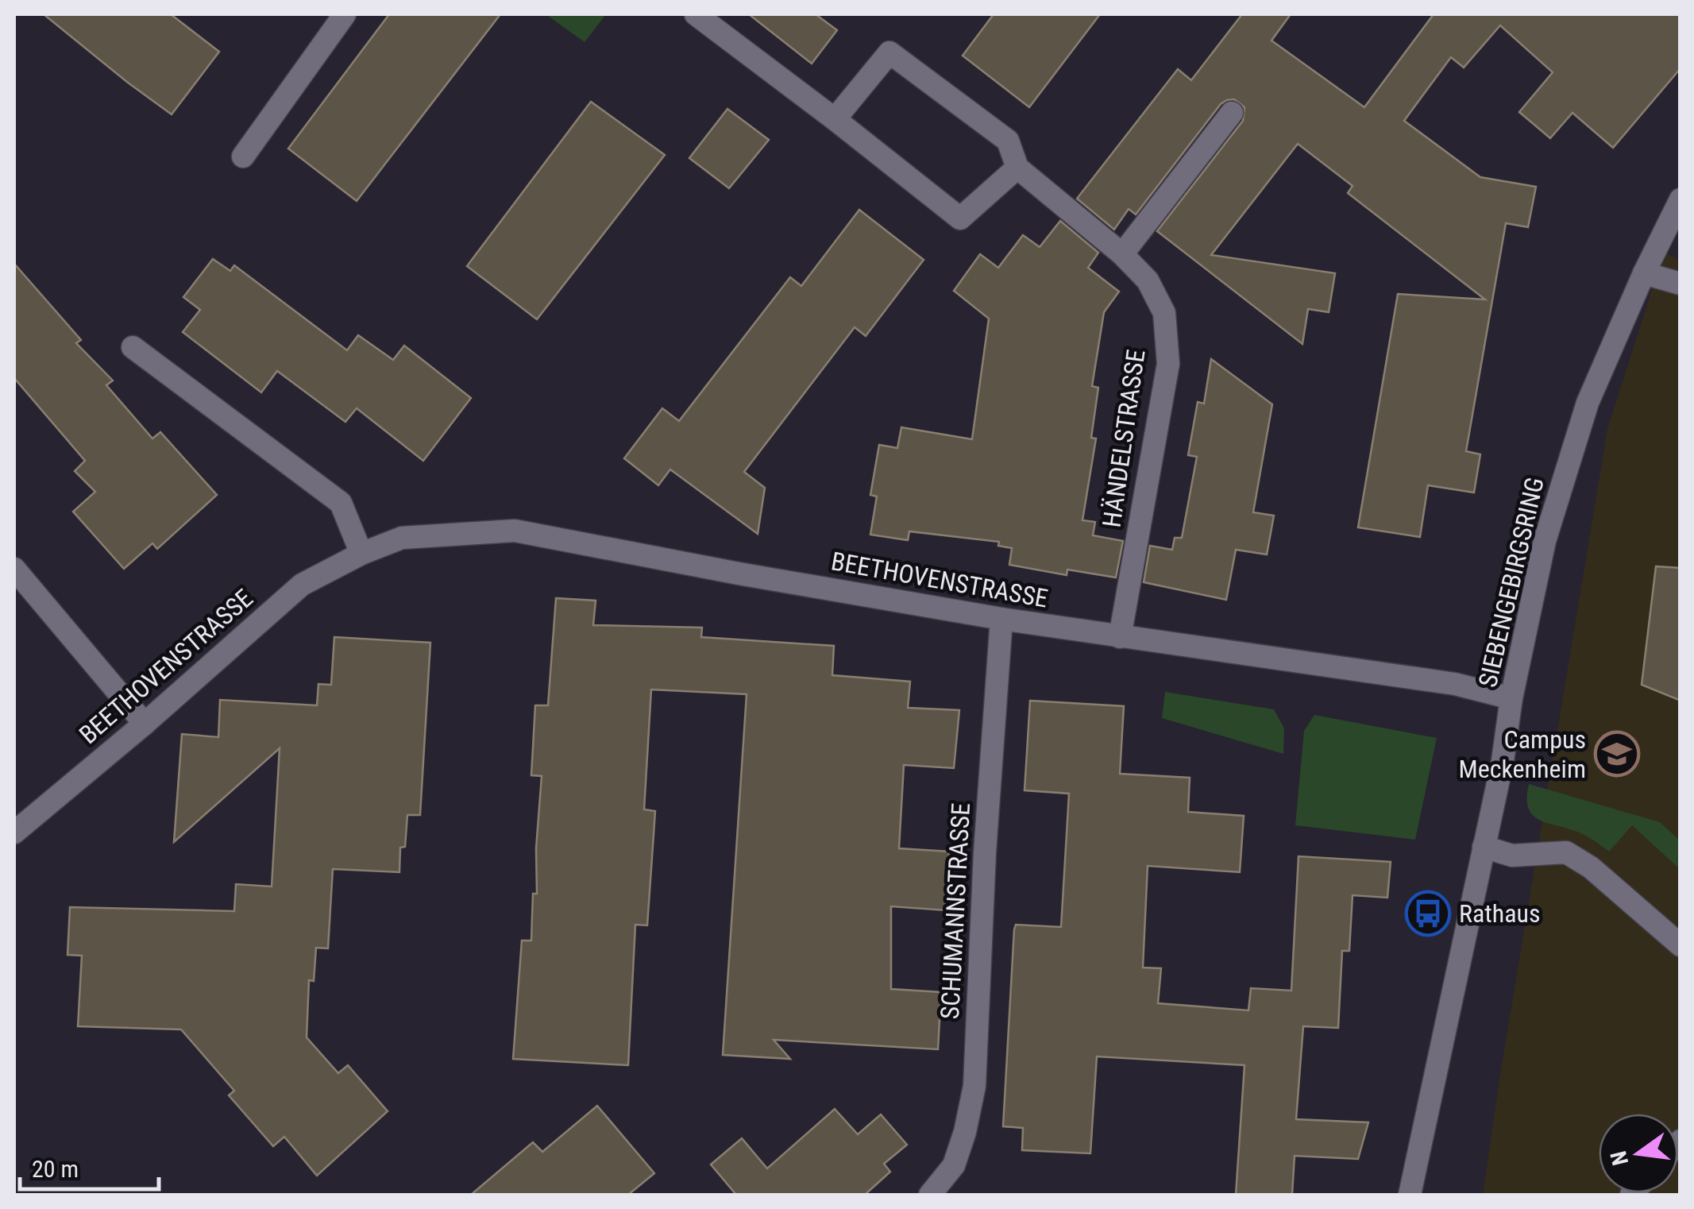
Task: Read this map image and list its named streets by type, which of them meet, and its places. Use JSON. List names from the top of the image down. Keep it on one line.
{"streets":{"street":["HÄNDELSTRASSE","BEETHOVENSTRASSE","SIEBENGEBIRGSRING","SCHUMANNSTRASSE"]},"crossings":[["HÄNDELSTRASSE","BEETHOVENSTRASSE"],["BEETHOVENSTRASSE","SIEBENGEBIRGSRING"],["BEETHOVENSTRASSE","SCHUMANNSTRASSE"]],"places":{"school or university":["Campus Meckenheim"],"bus stop":["Rathaus"]},"scale_bar":"20 m","north":"left"}
